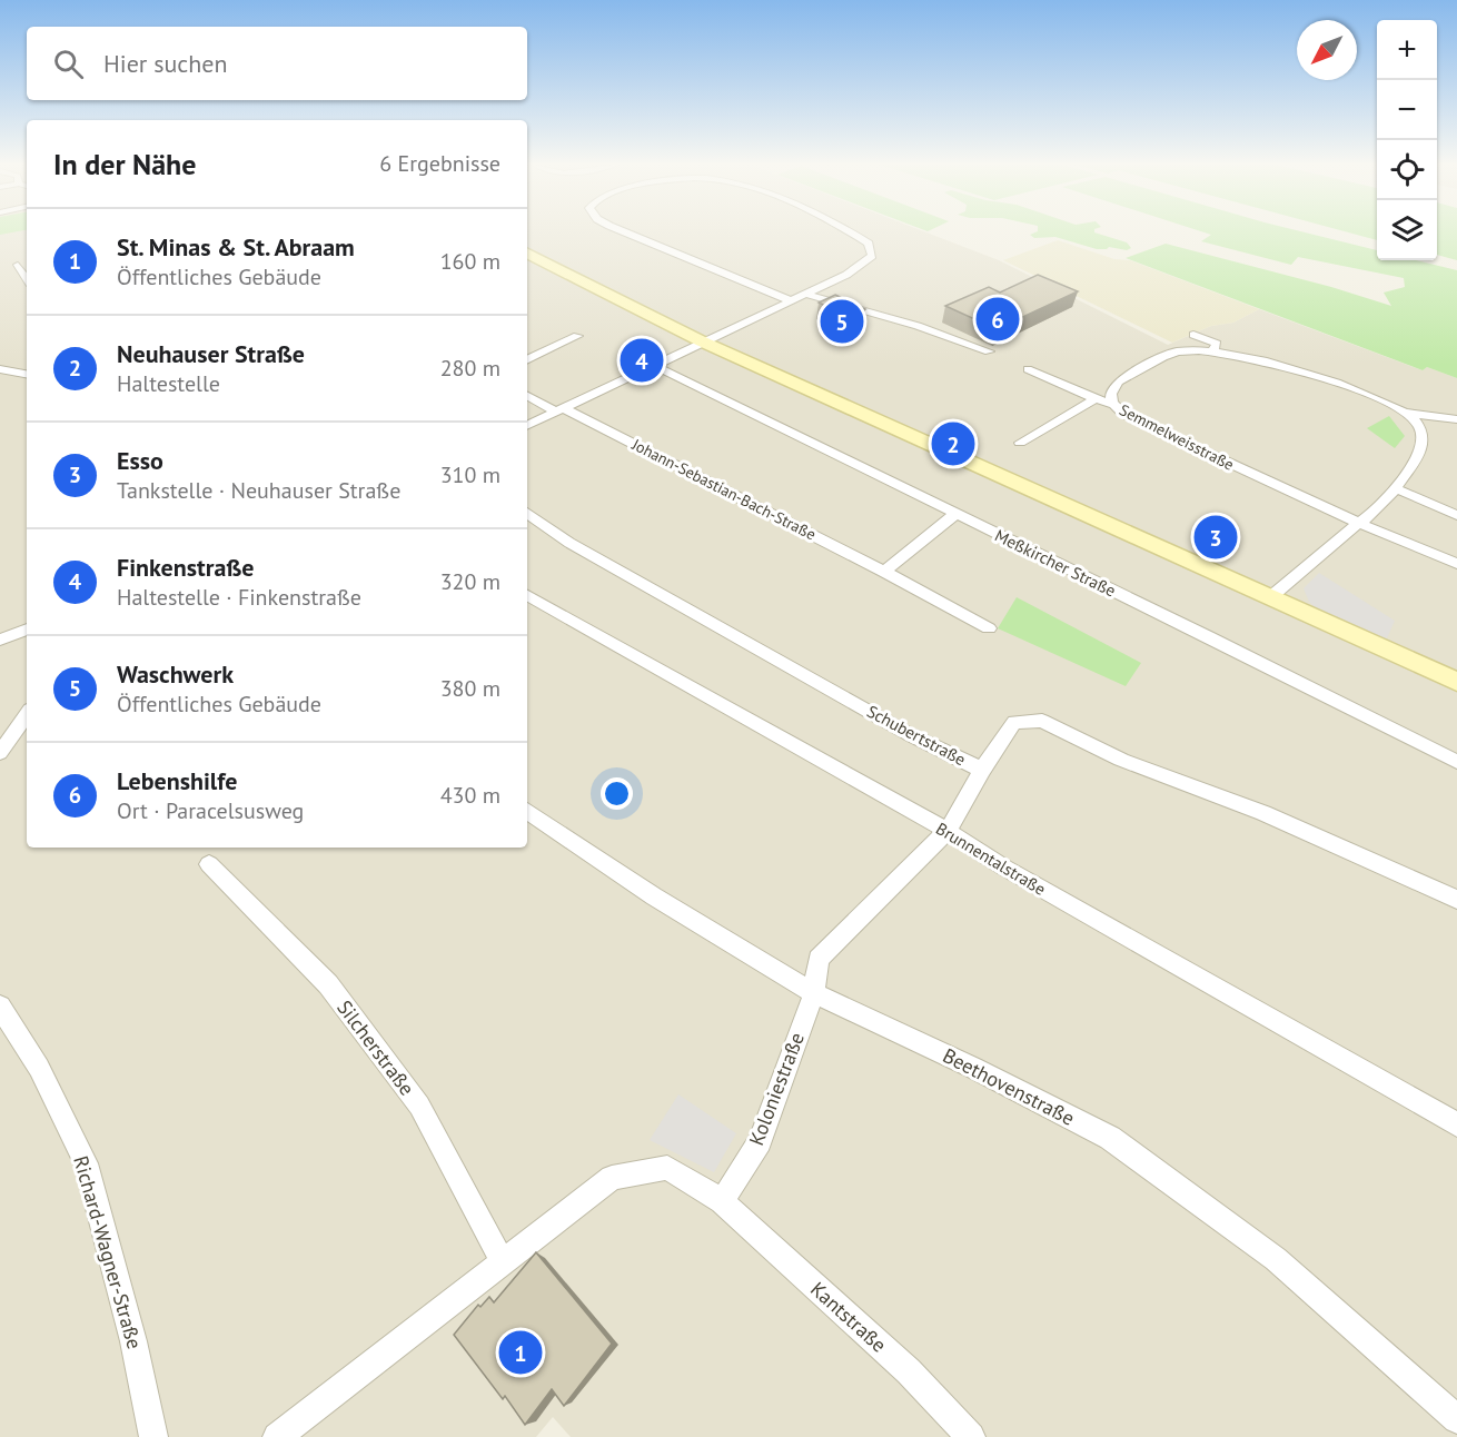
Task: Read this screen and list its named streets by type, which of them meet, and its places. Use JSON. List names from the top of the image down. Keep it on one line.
{"streets":{"street":["Semmelweisstraße","Johann-Sebastian-Bach-Straße","Meßkircher Straße","Schubertstraße","Brunnentalstraße","Silcherstraße","Beethovenstraße","Koloniestraße","Richard-Wagner-Straße","Kantstraße"]},"crossings":[["Schubertstraße","Koloniestraße"],["Brunnentalstraße","Koloniestraße"],["Beethovenstraße","Koloniestraße"],["Koloniestraße","Kantstraße"]],"north":"bottom left","page":{"map_buttons":["+","−"],"search":"Hier suchen","heading":["In der Nähe","6 Ergebnisse"],"list":[{"mark":"1","name":"St. Minas & St. Abraam","note":"Öffentliches Gebäude","value":"160 m"},{"mark":"2","name":"Neuhauser Straße","note":"Haltestelle","value":"280 m"},{"mark":"3","name":"Esso","note":"Tankstelle · Neuhauser Straße","value":"310 m"},{"mark":"4","name":"Finkenstraße","note":"Haltestelle · Finkenstraße","value":"320 m"},{"mark":"5","name":"Waschwerk","note":"Öffentliches Gebäude","value":"380 m"},{"mark":"6","name":"Lebenshilfe","note":"Ort · Paracelsusweg","value":"430 m"}],"pins":["6","5","4","2","3","1"]}}
